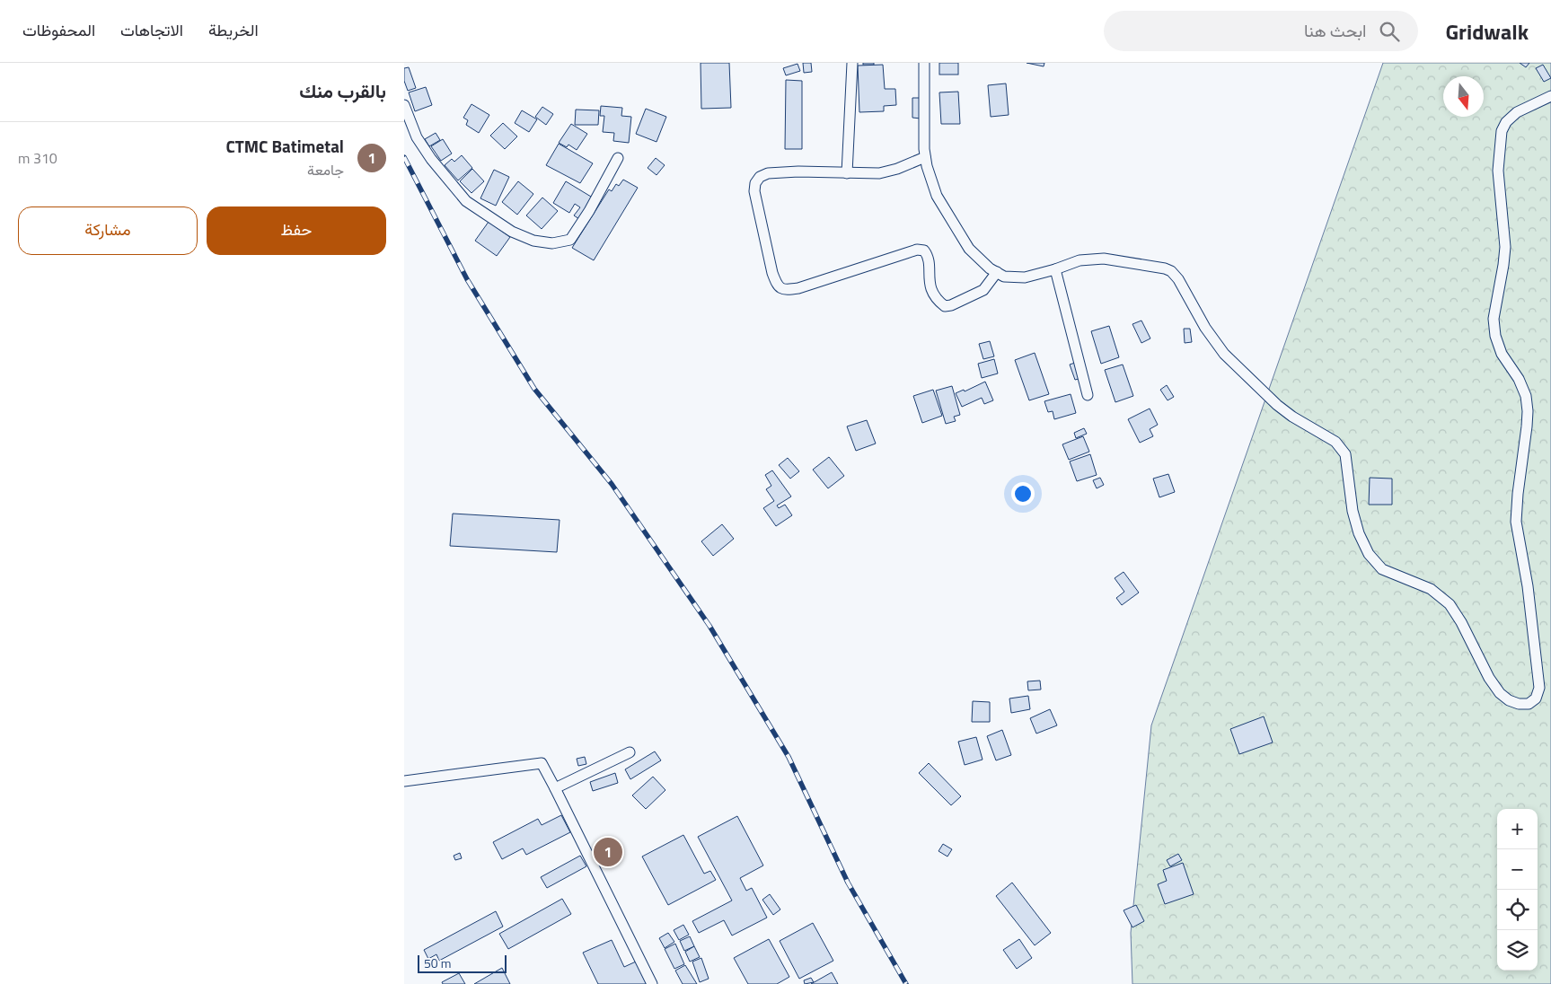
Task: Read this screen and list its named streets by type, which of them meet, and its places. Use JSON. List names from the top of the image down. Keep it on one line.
{"scale_bar":"50 m","north":"bottom","page":{"header":"Gridwalk","search":"ابحث هنا","nav":["الخريطة","الاتجاهات","المحفوظات"],"heading":"بالقرب منك","list":[{"mark":"1","name":"CTMC Batimetal","note":"جامعة","value":"310 m"}],"buttons":["حفظ","مشاركة"],"map_buttons":["+","−"],"pins":"1","scale":"50 m"}}
